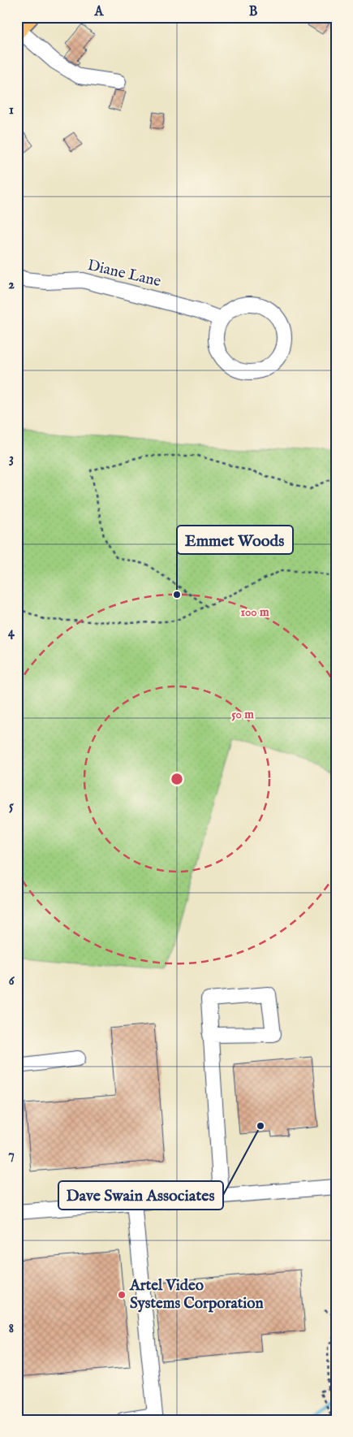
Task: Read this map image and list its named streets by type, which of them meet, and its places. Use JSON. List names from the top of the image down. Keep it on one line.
{"streets":{"street":["Diane Lane"]},"places":["Emmet Woods","Dave Swain Associates","Artel Video Systems Corporation"],"grid":{"columns":["A","B"],"rows":["1","2","3","4","5","6","7","8"]},"rings":["100 m","50 m"]}
